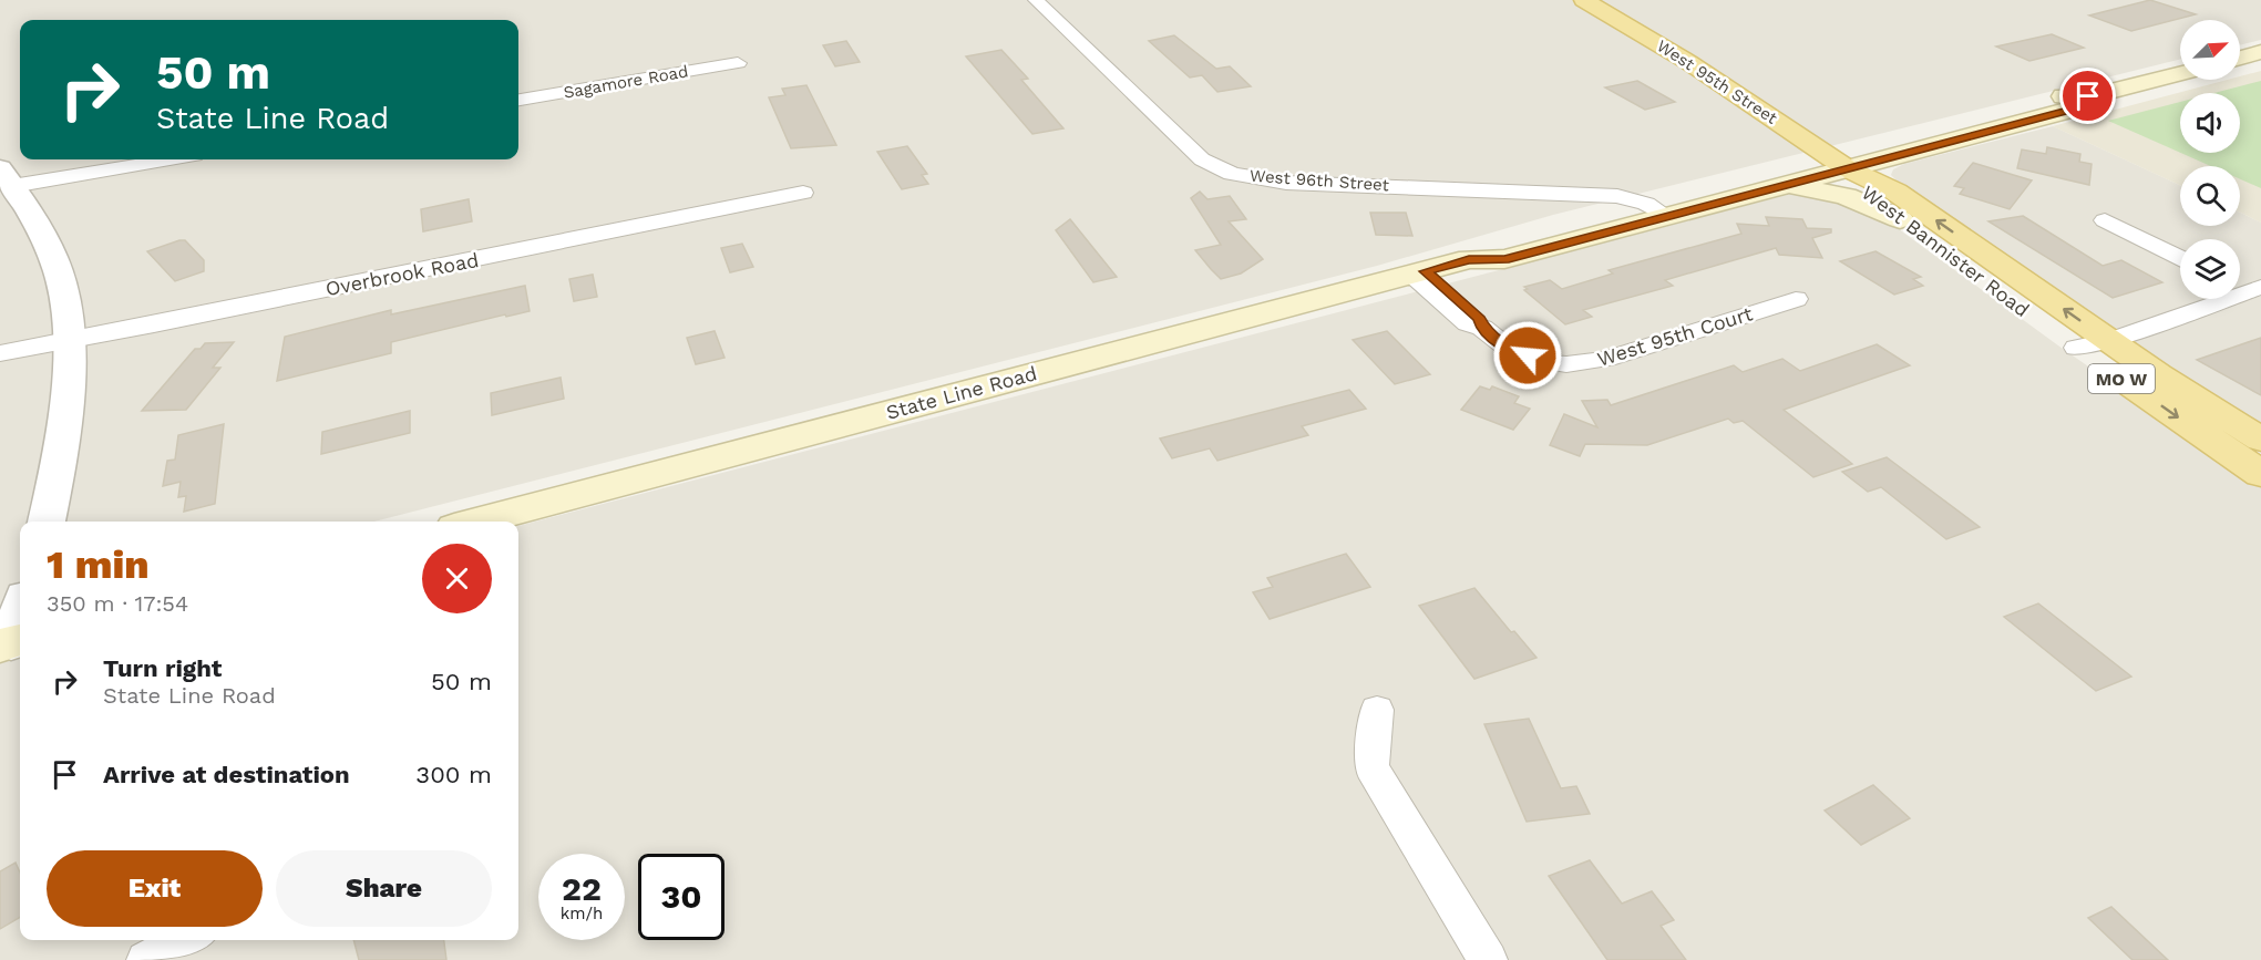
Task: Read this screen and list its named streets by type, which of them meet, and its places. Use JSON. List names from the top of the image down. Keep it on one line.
{"streets":{"main road":["West 95th Street","West Bannister Road","MO W","State Line Road"],"street":["Sagamore Road","West 96th Street","Overbrook Road","West 95th Court"]},"crossings":[["West 95th Street","West Bannister Road"],["West 95th Street","State Line Road"],["West 96th Street","State Line Road"],["West Bannister Road","State Line Road"],["West 95th Court","State Line Road"]],"north":"top right","page":{"turn":["50 m","State Line Road"],"heading":["1 min","350 m · 17:54"],"list":[{"name":"Turn right","note":"State Line Road","value":"50 m"},{"name":"Arrive at destination","value":"300 m"}],"buttons":["Exit","Share"],"speed":"22 km/h","limit":"30"}}
